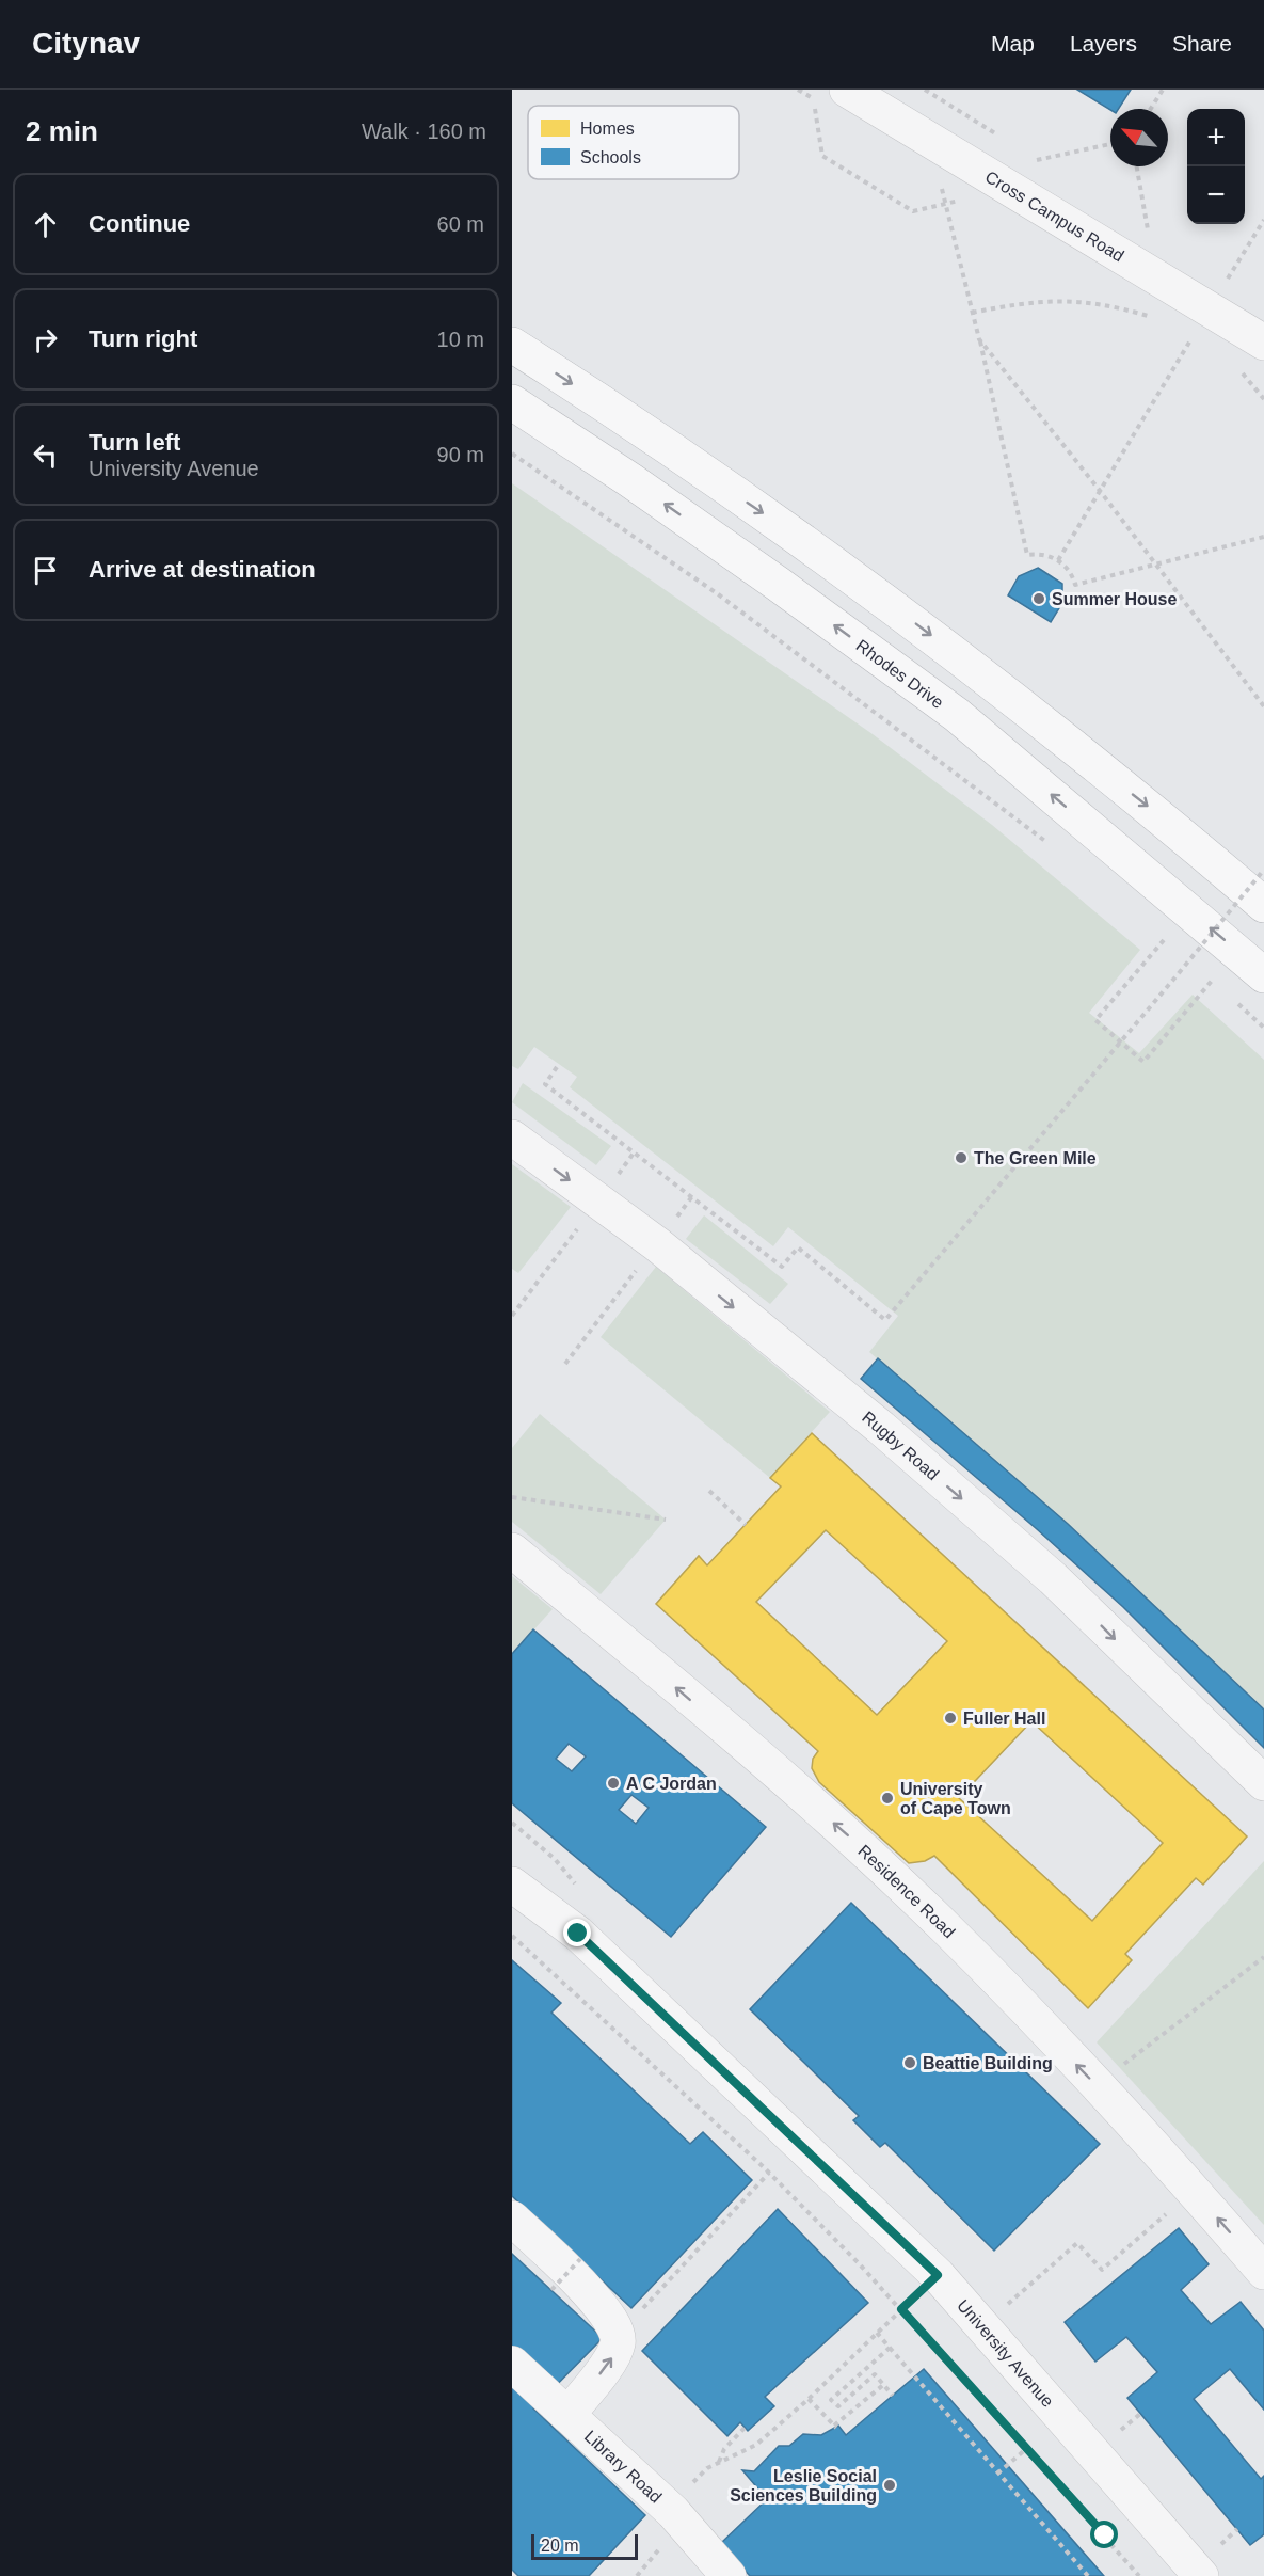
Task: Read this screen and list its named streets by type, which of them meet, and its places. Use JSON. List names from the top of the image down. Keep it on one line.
{"streets":{"highway":["Rhodes Drive"],"street":["Cross Campus Road","Rugby Road","Residence Road","University Avenue","Library Road"]},"one_way":["Rugby Road","Residence Road"],"places":["Summer House","The Green Mile","Fuller Hall","A C Jordan","University of Cape Town","Beattie Building","Leslie Social Sciences Building"],"legend":["Homes","Schools"],"scale_bar":"20 m","north":"top left","page":{"header":"Citynav","nav":["Map","Layers","Share"],"heading":["2 min","Walk · 160 m"],"map_buttons":["+","−"],"list":[["Continue","60 m"],["Turn right","10 m"],["Turn left","University Avenue","90 m"],"Arrive at destination"],"scale":"20 m"}}
